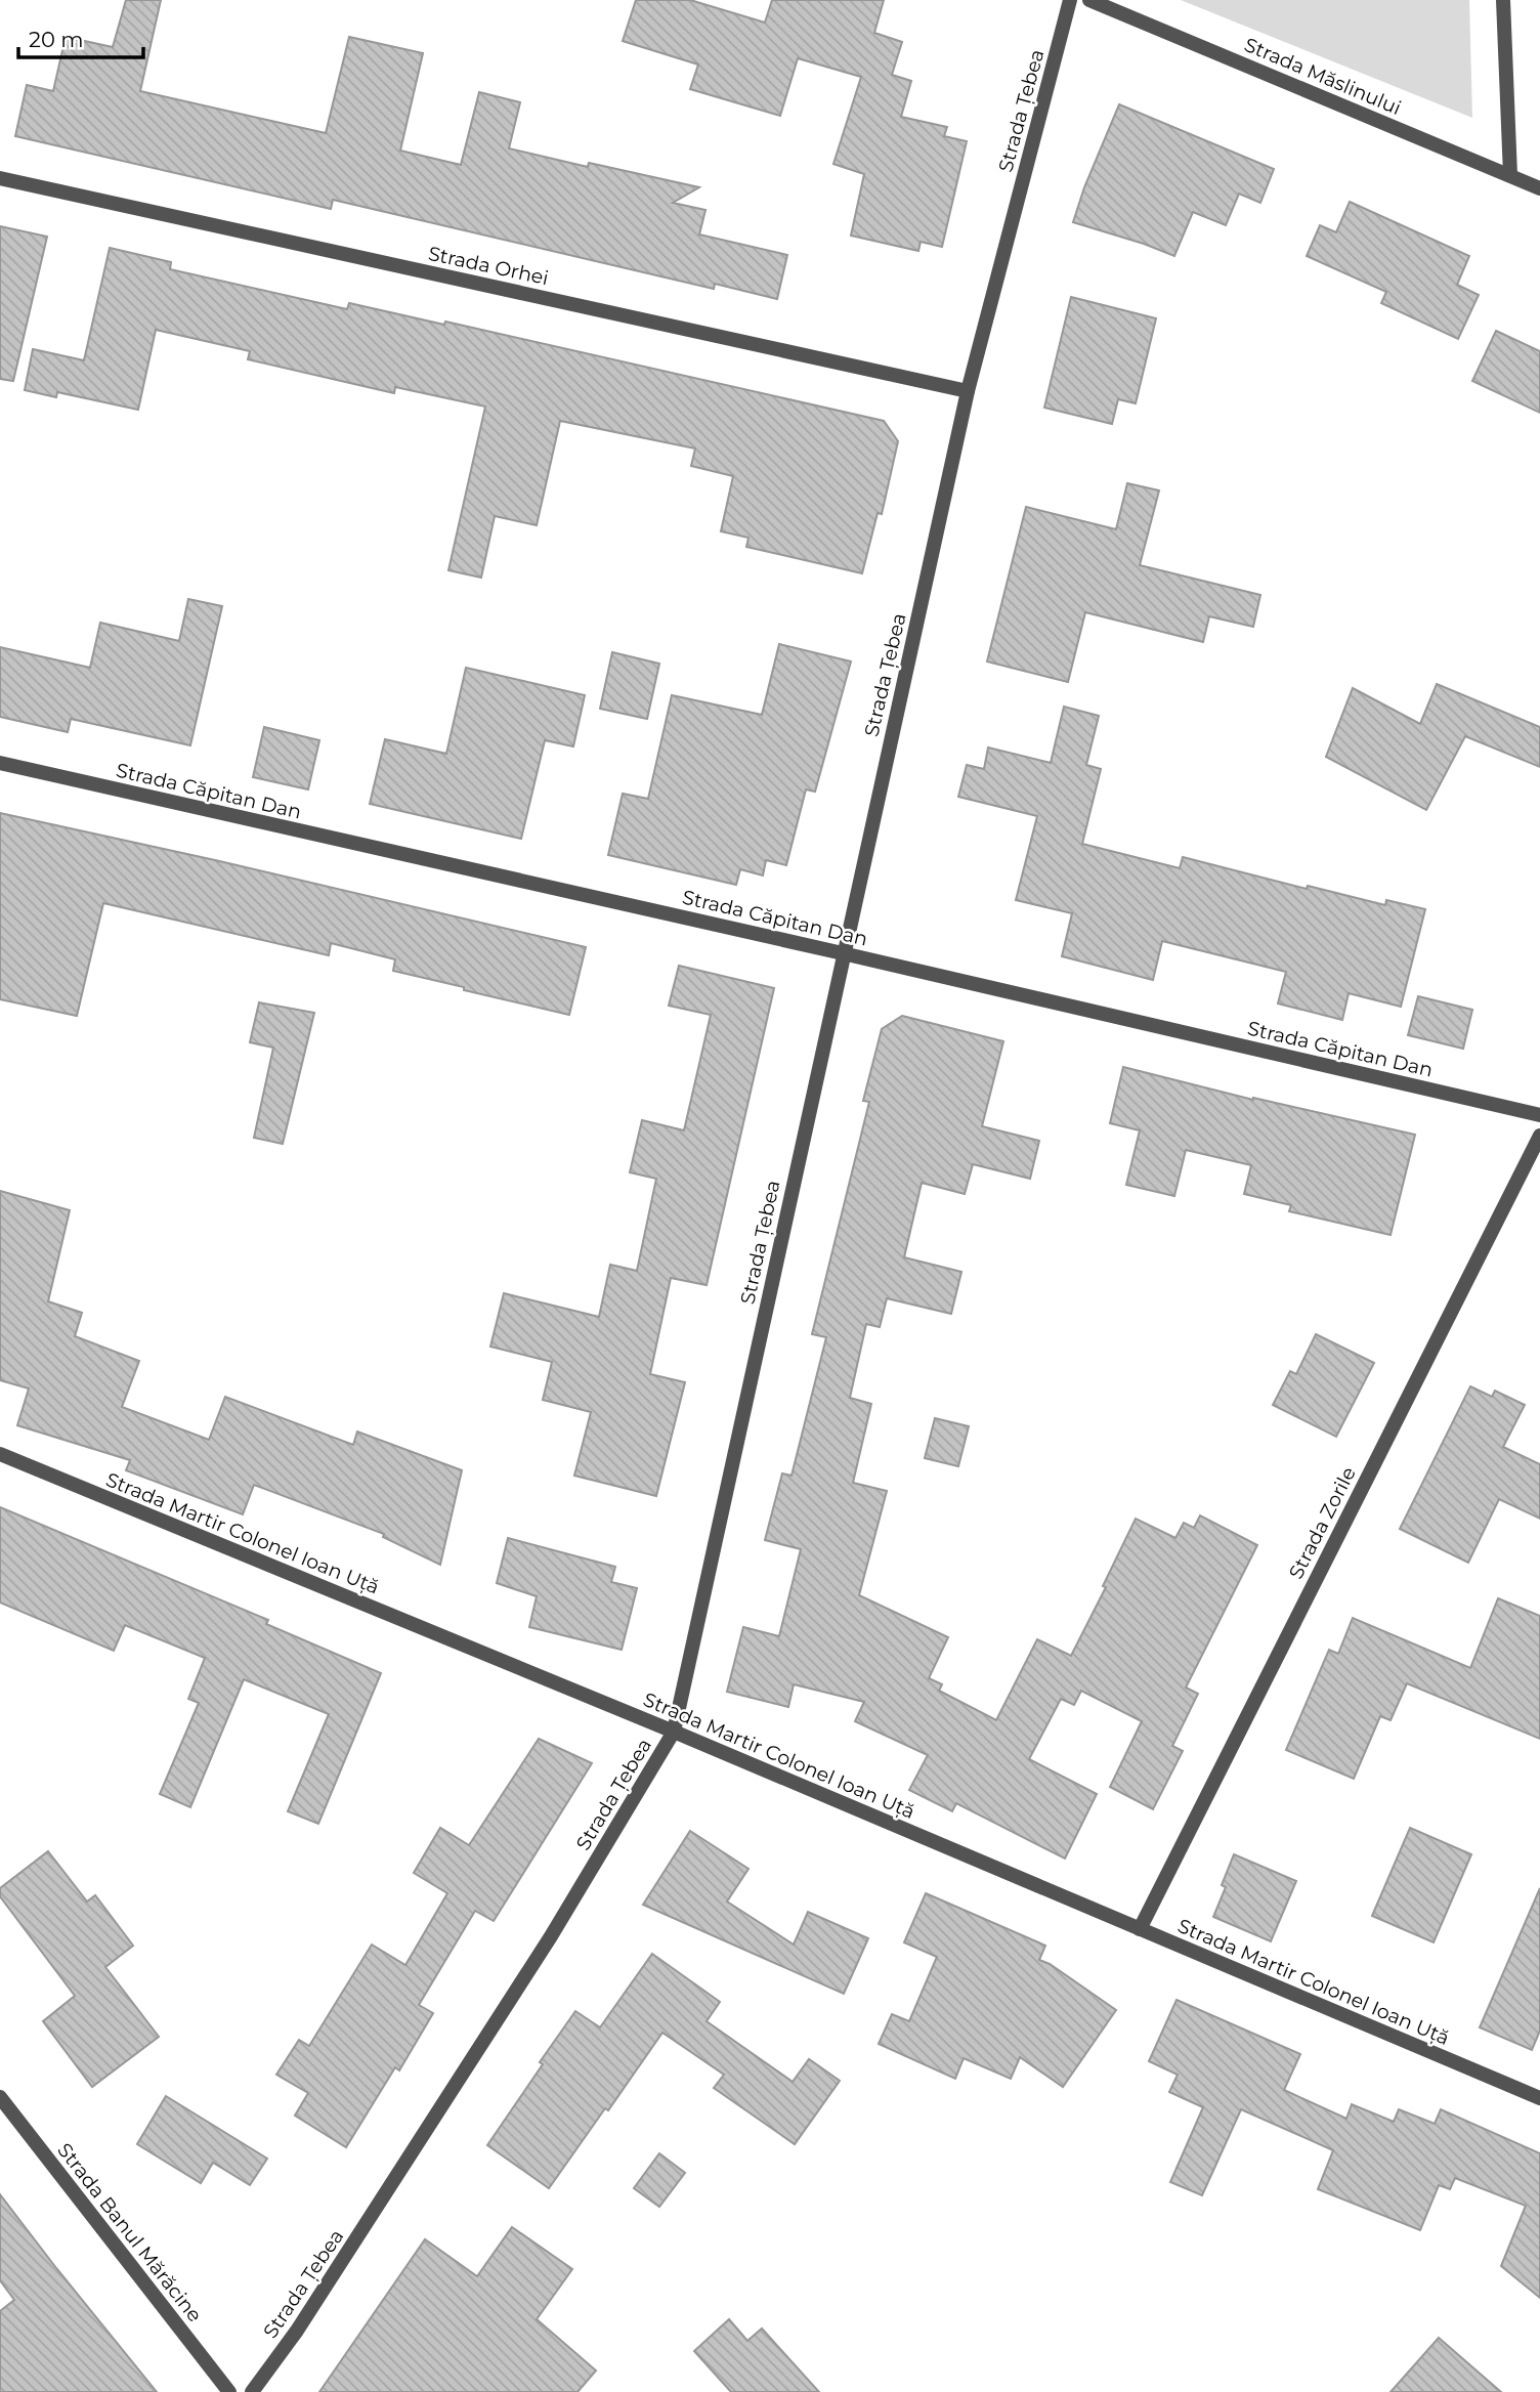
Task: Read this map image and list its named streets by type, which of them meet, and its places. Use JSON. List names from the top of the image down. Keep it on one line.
{"streets":{"street":["Strada Măslinului","Strada Țebea","Strada Orhei","Strada Căpitan Dan","Strada Zorile","Strada Martir Colonel Ioan Uță","Strada Banul Mărăcine"]},"crossings":[["Strada Țebea","Strada Orhei"],["Strada Țebea","Strada Căpitan Dan"],["Strada Țebea","Strada Martir Colonel Ioan Uță"],["Strada Zorile","Strada Martir Colonel Ioan Uță"]],"scale_bar":"20 m"}
